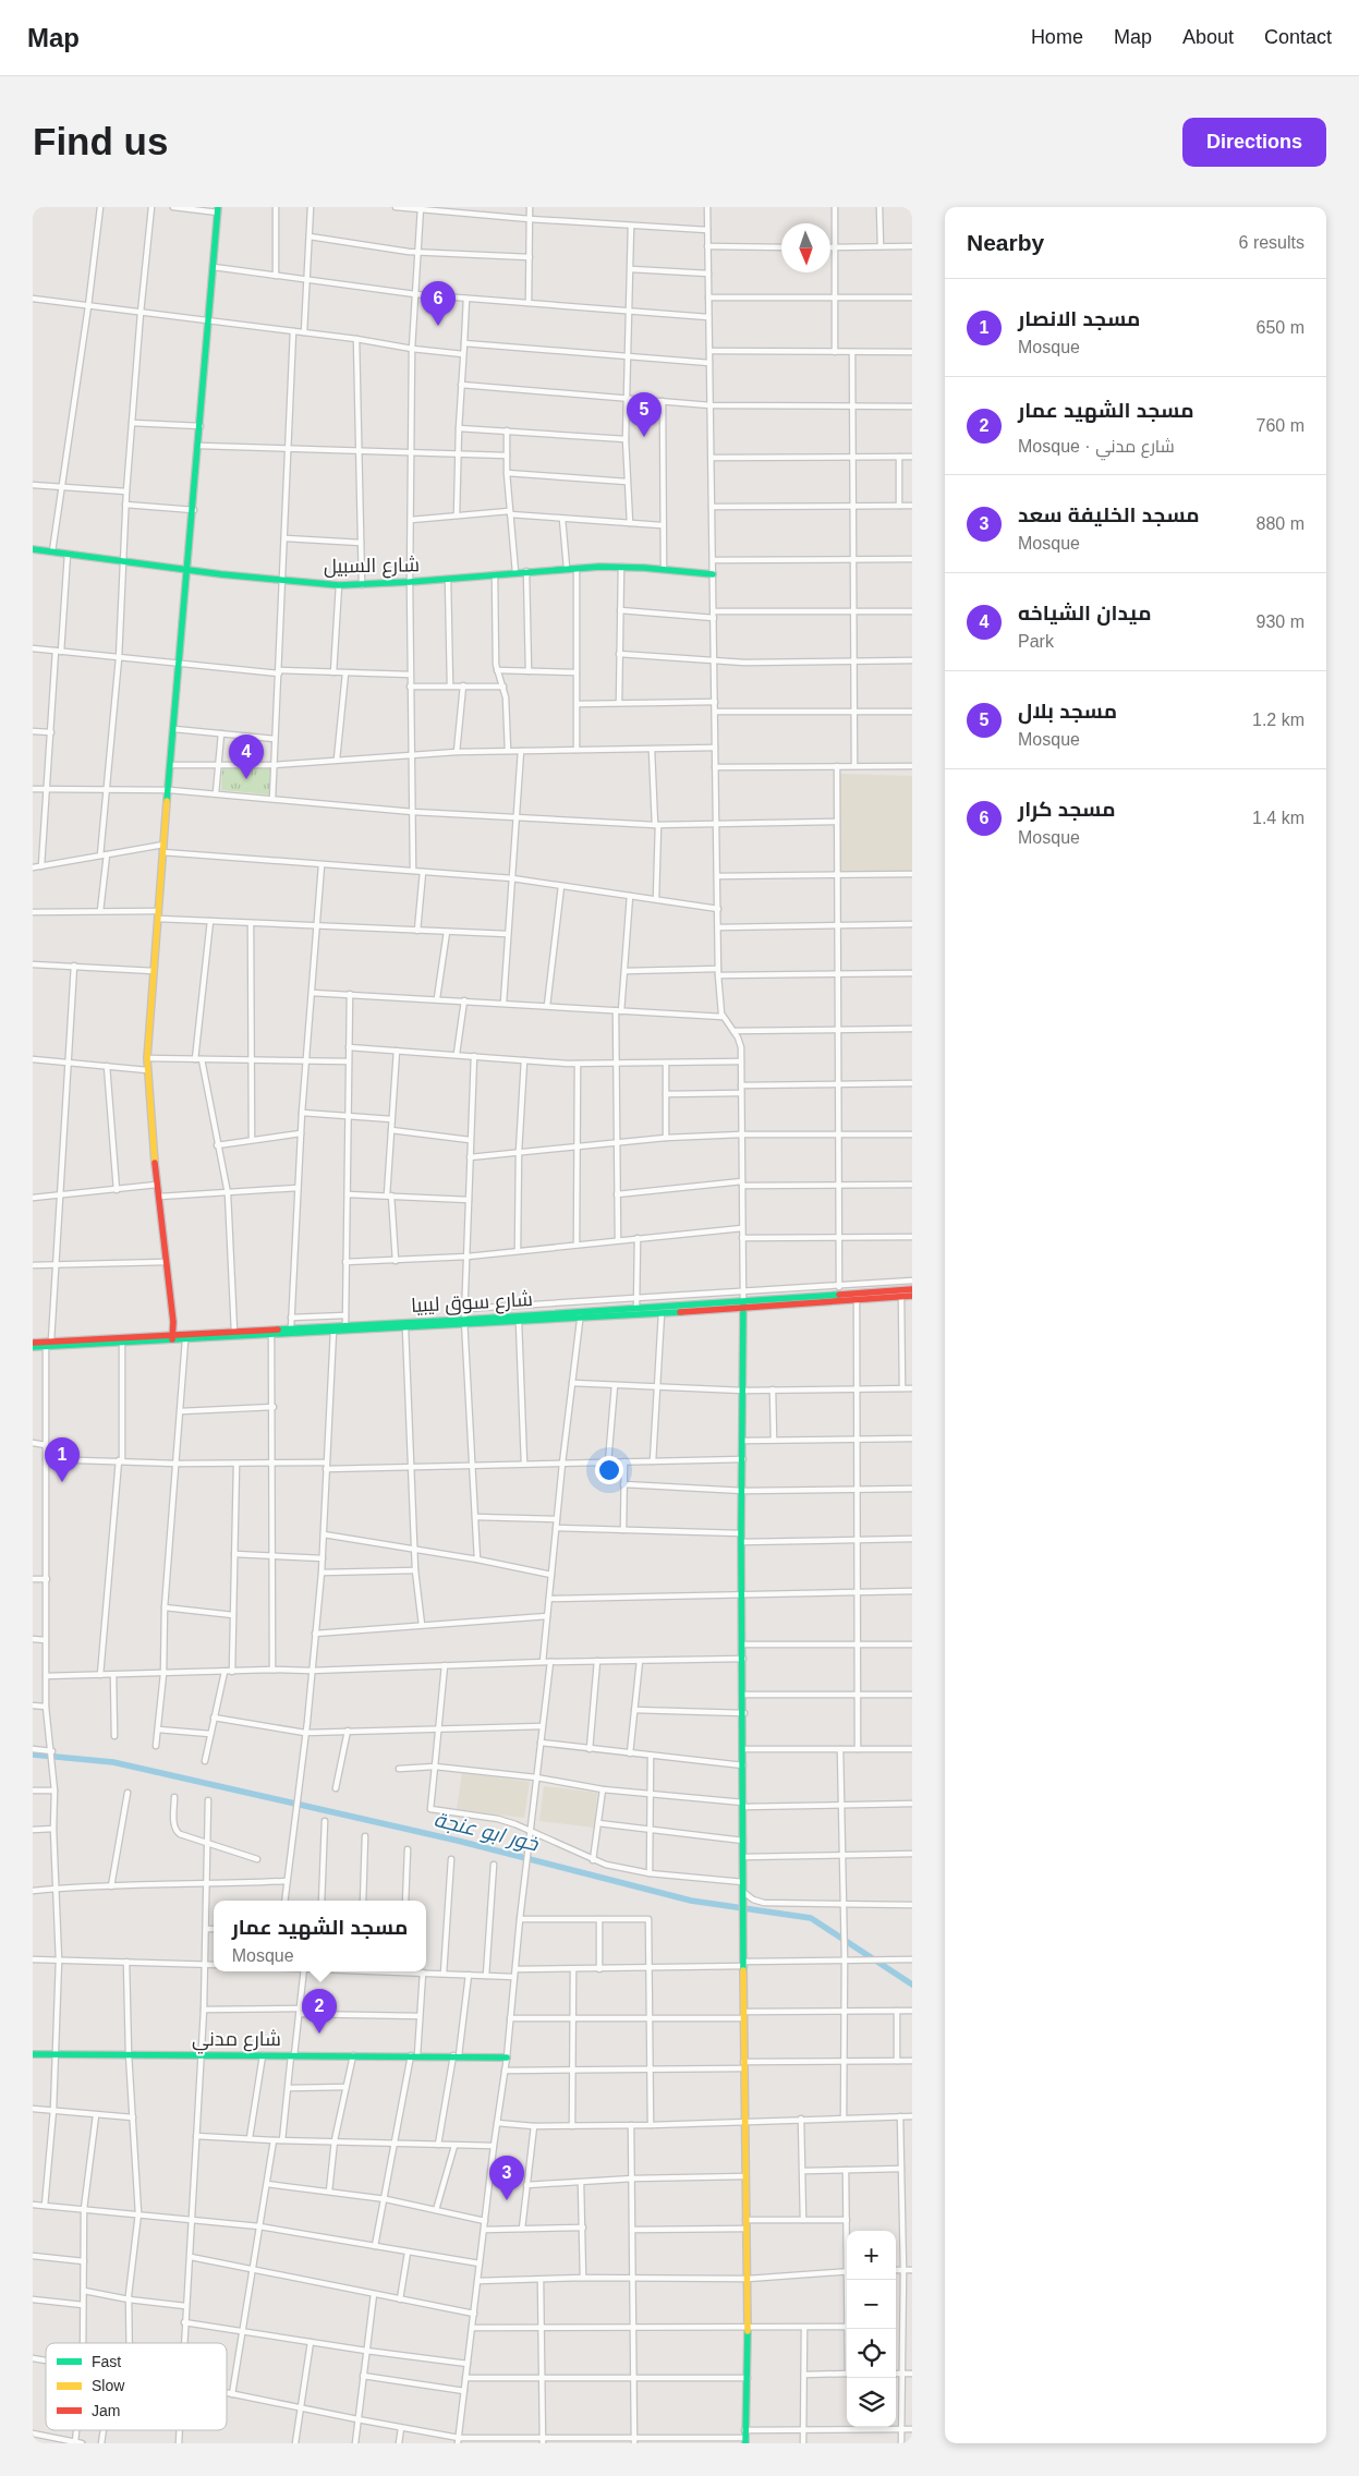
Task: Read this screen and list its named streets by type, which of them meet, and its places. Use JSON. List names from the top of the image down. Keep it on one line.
{"streets":{"street":["شارع السبيل","شارع سوق ليبيا","شارع مدني"]},"water":["خور ابو عنجة"],"legend":["Fast","Slow","Jam"],"north":"bottom","page":{"header":"Map","nav":["Home","Map","About","Contact"],"buttons":"Directions","title":"Find us","heading":["Nearby","6 results"],"list":[{"mark":"1","name":"مسجد الانصار","note":"Mosque","value":"650 m"},{"mark":"2","name":"مسجد الشهيد عمار","note":"Mosque · شارع مدني","value":"760 m"},{"mark":"3","name":"مسجد الخليفة سعد","note":"Mosque","value":"880 m"},{"mark":"4","name":"ميدان الشياخه","note":"Park","value":"930 m"},{"mark":"5","name":"مسجد بلال","note":"Mosque","value":"1.2 km"},{"mark":"6","name":"مسجد كرار","note":"Mosque","value":"1.4 km"}],"pins":["6","5","4","1","2","3"],"popup":["مسجد الشهيد عمار","Mosque"],"map_buttons":["+","−"]}}
